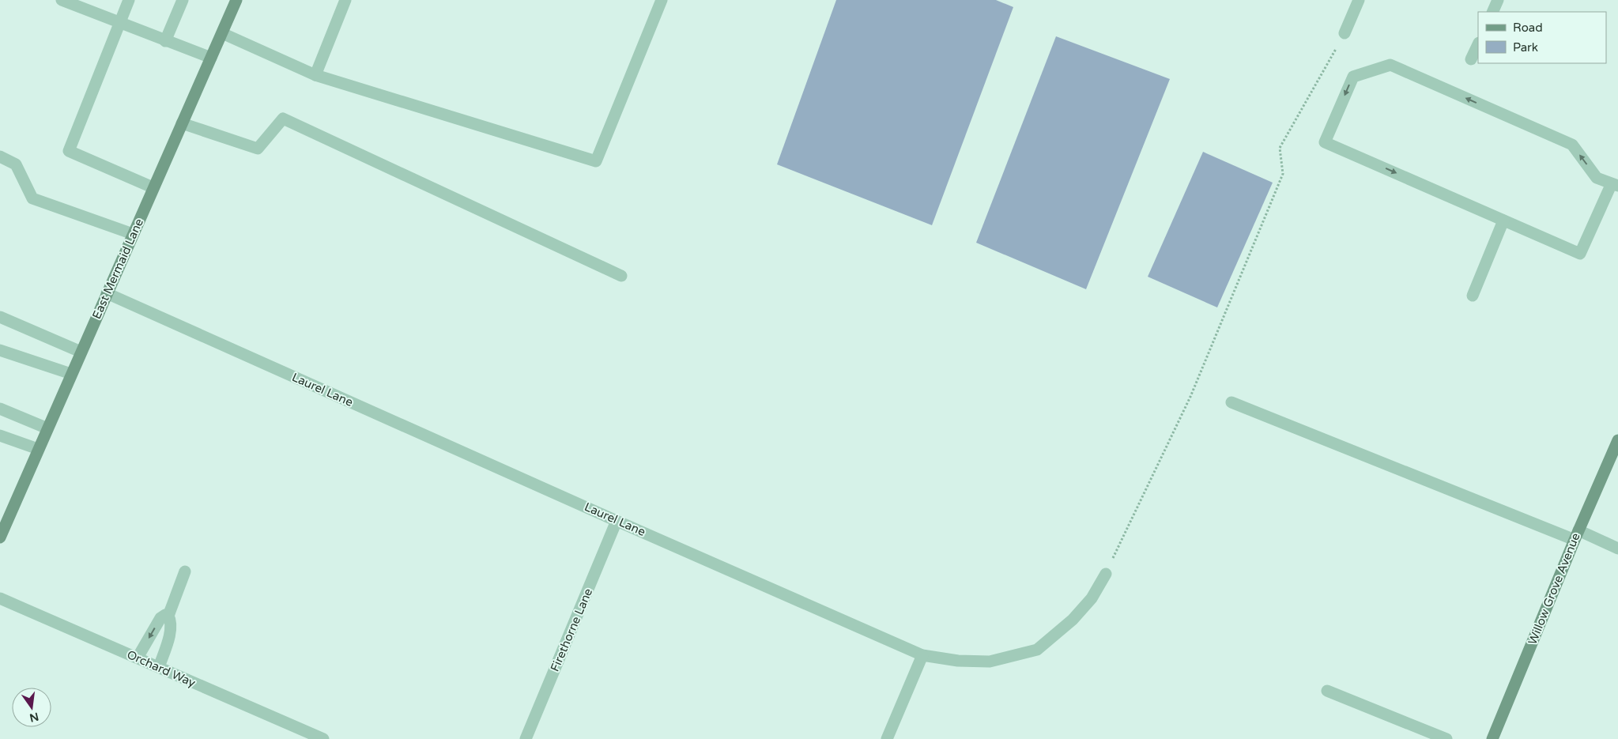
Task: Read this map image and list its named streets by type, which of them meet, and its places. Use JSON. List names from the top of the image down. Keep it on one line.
{"streets":{"main road":["East Mermaid Lane","Willow Grove Avenue"],"street":["Laurel Lane","Firethorne Lane","Orchard Way"]},"crossings":[["East Mermaid Lane","Laurel Lane"],["Laurel Lane","Firethorne Lane"]],"legend":["Road","Park"],"north":"bottom"}
